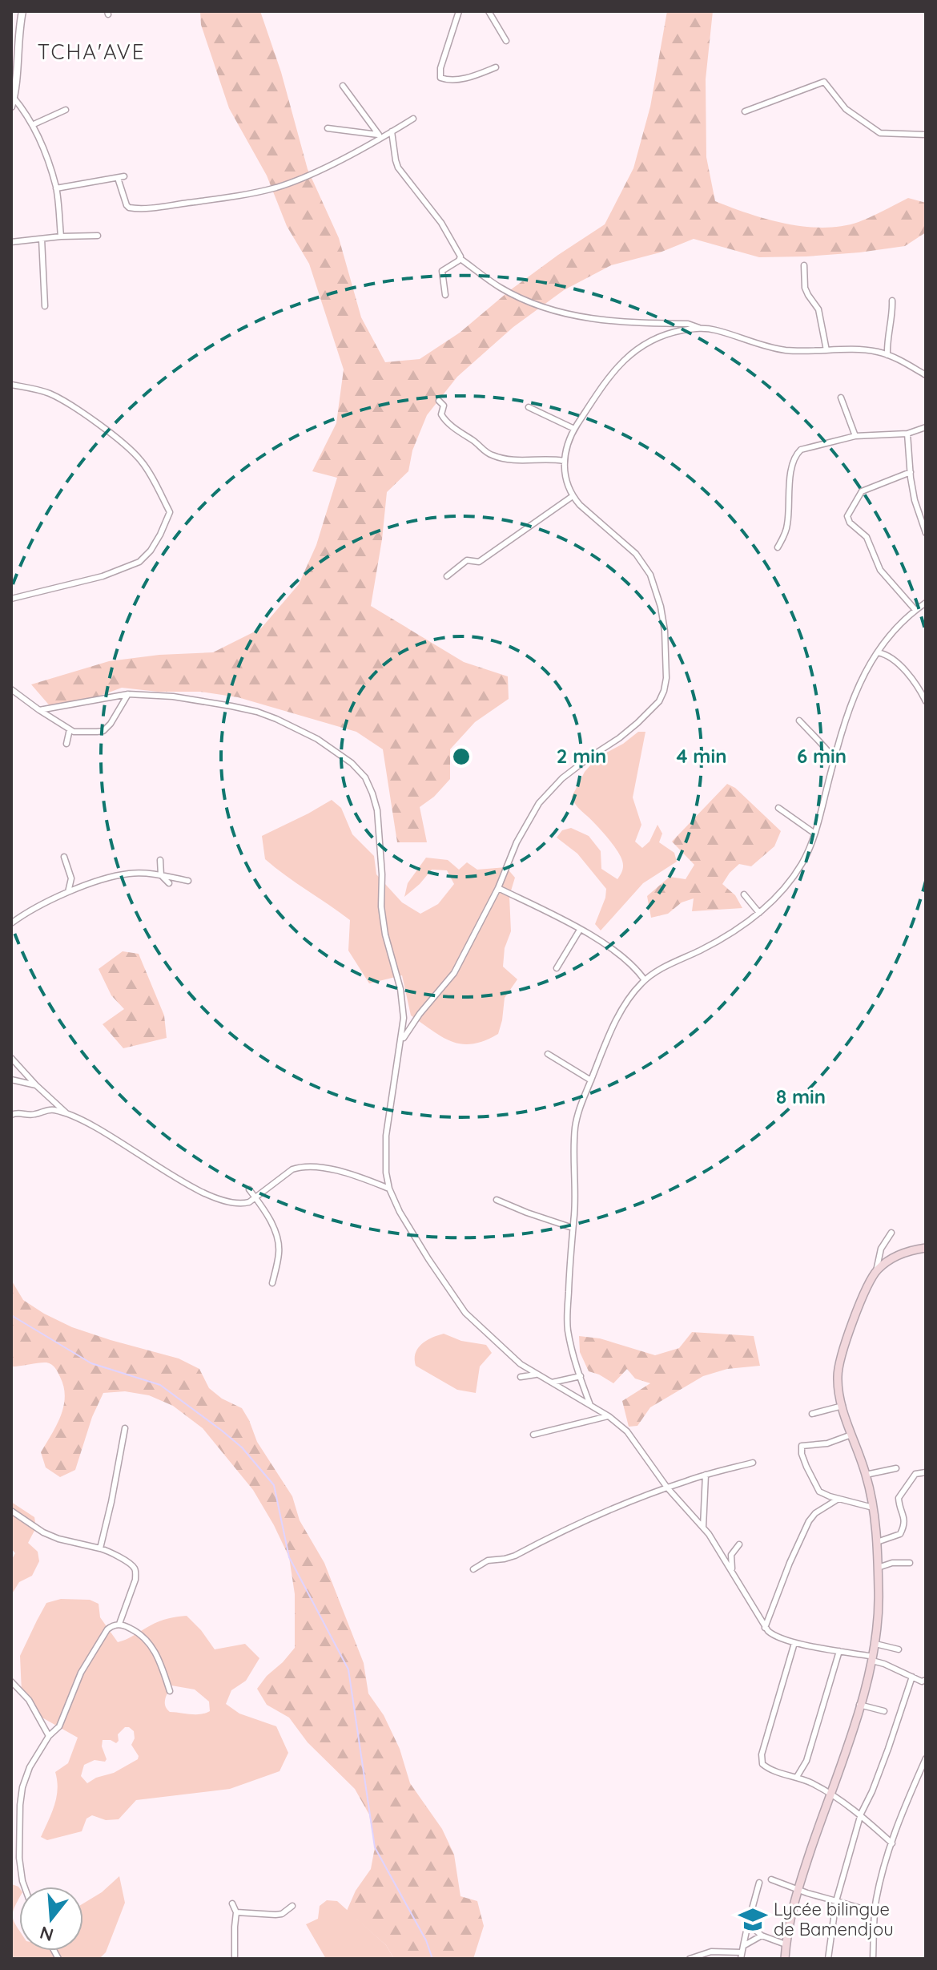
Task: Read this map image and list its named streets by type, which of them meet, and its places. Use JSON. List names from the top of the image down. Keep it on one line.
{"districts":["TCHA'AVE"],"places":{"school or university":["Lycée bilingue de Bamendjou"]},"north":"bottom","rings":["2 min","4 min","6 min","8 min"]}
